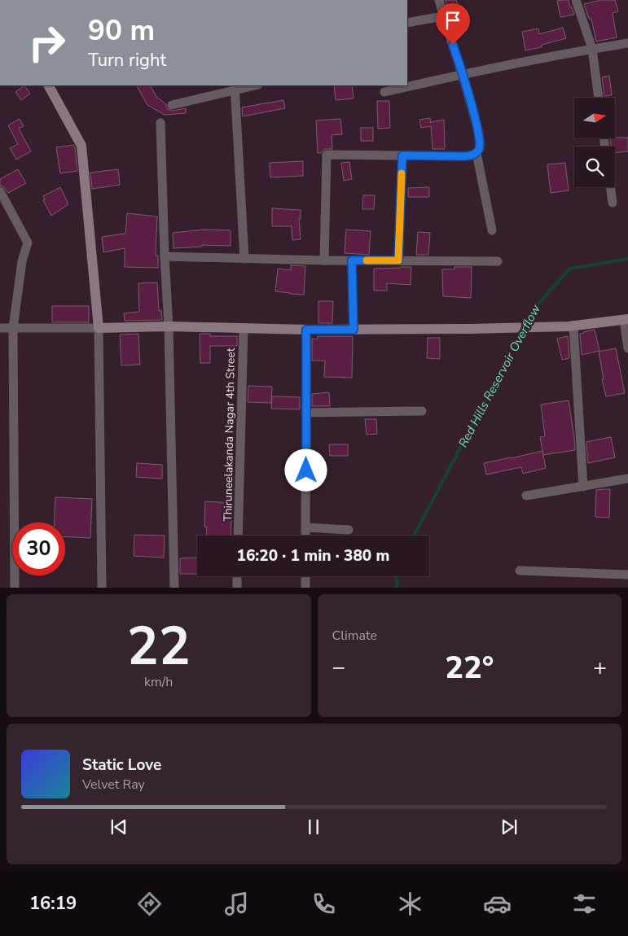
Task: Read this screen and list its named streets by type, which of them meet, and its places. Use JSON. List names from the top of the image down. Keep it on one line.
{"streets":{"street":["Thiruneelakanda Nagar 4th Street"]},"water":["Red Hills Reservoir Overflow"],"north":"right","page":{"turn":["90 m","Turn right"],"limit":"30","trip":"16:20 · 1 min · 380 m","tile":[["22","km/h"],"Climate"],"heat":["−","22°","+"],"song":["Static Love","Velvet Ray"],"tabs":"16:19"}}
